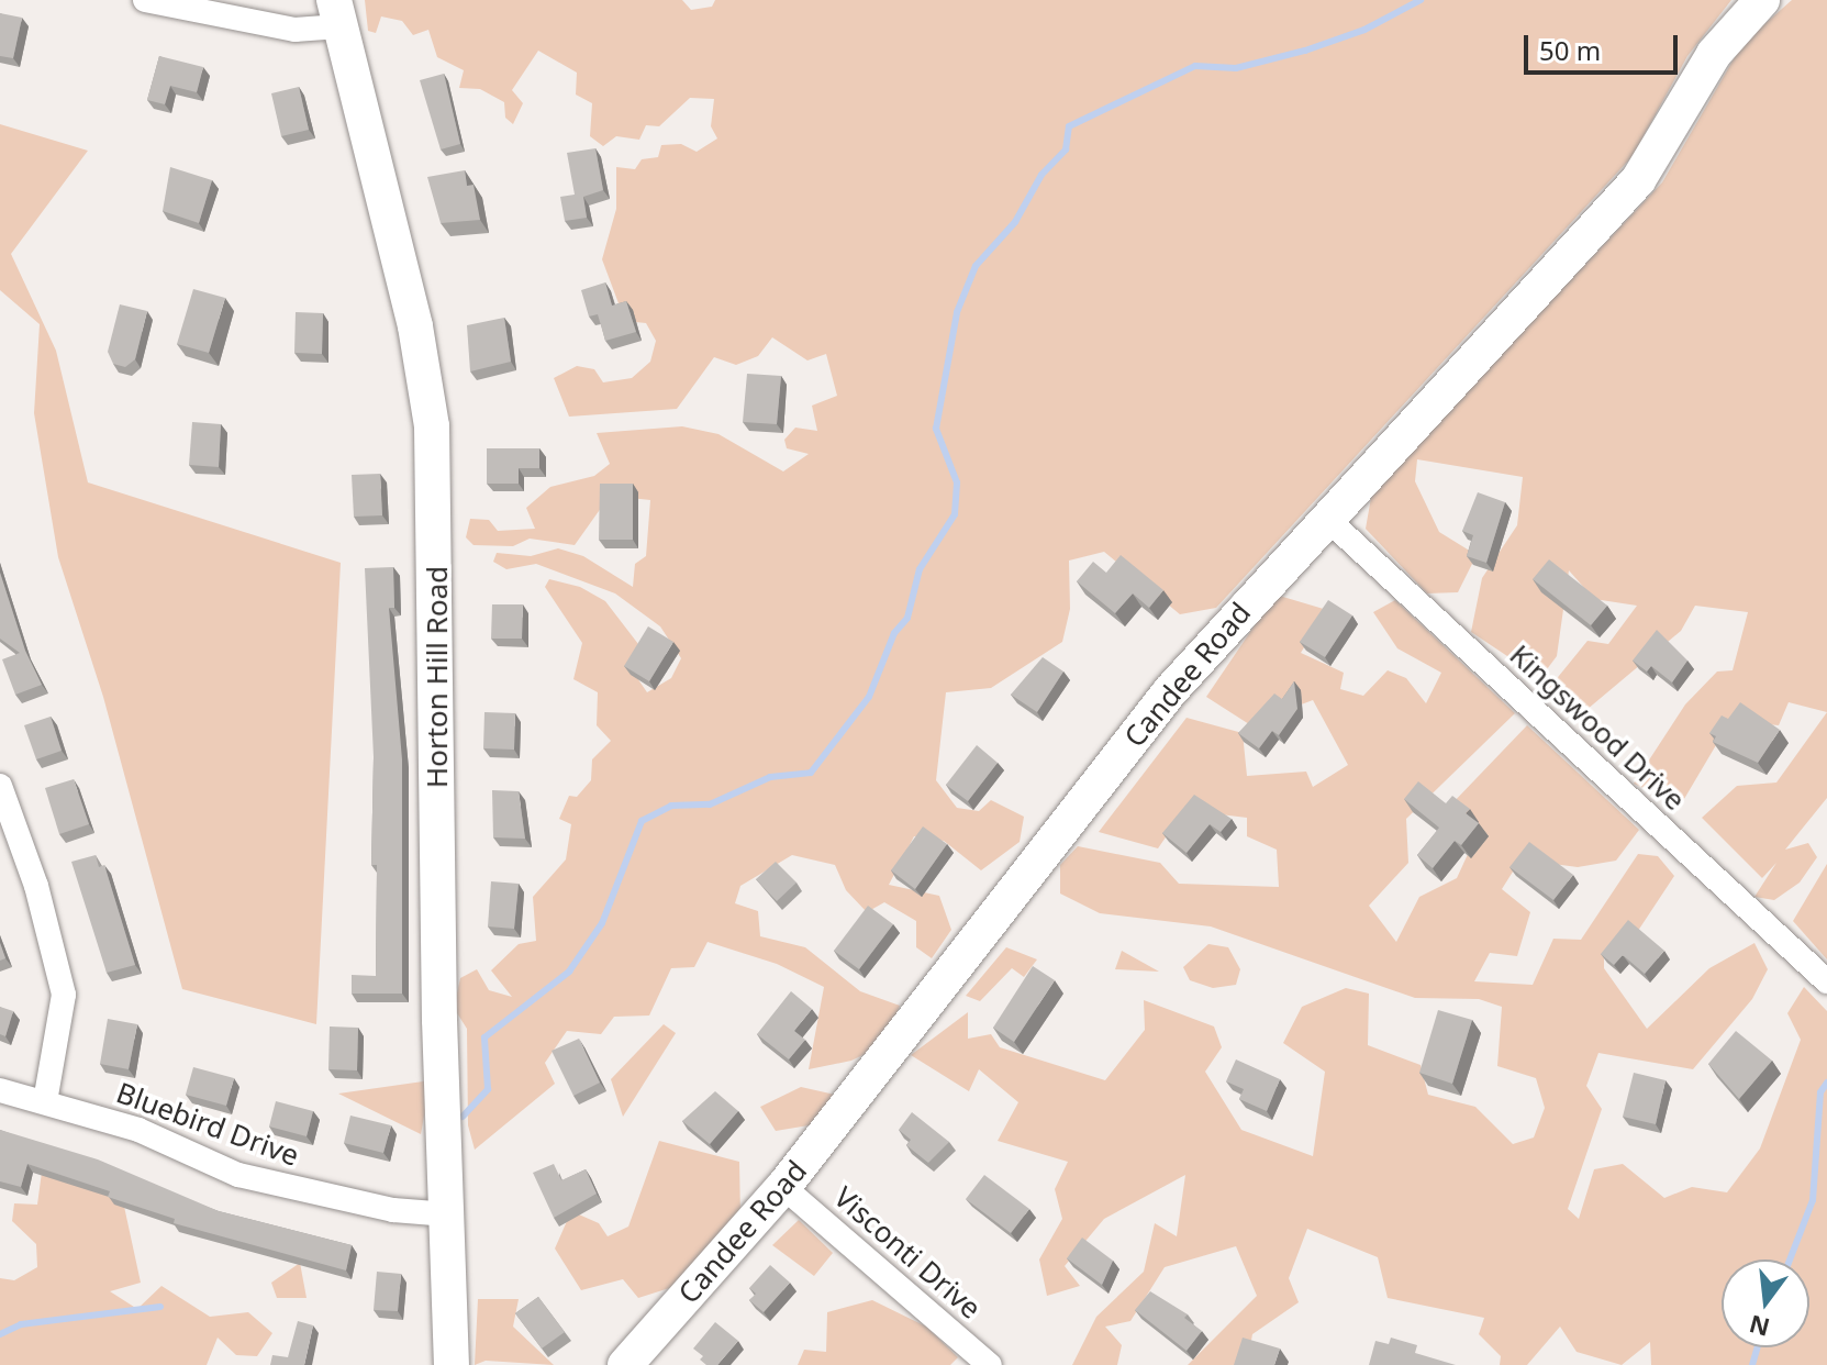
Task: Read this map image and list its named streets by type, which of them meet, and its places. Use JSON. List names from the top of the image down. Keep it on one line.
{"streets":{"street":["Candee Road","Horton Hill Road","Kingswood Drive","Bluebird Drive","Visconti Drive"]},"crossings":[["Candee Road","Kingswood Drive"],["Candee Road","Visconti Drive"],["Horton Hill Road","Bluebird Drive"]],"scale_bar":"50 m","north":"bottom"}
